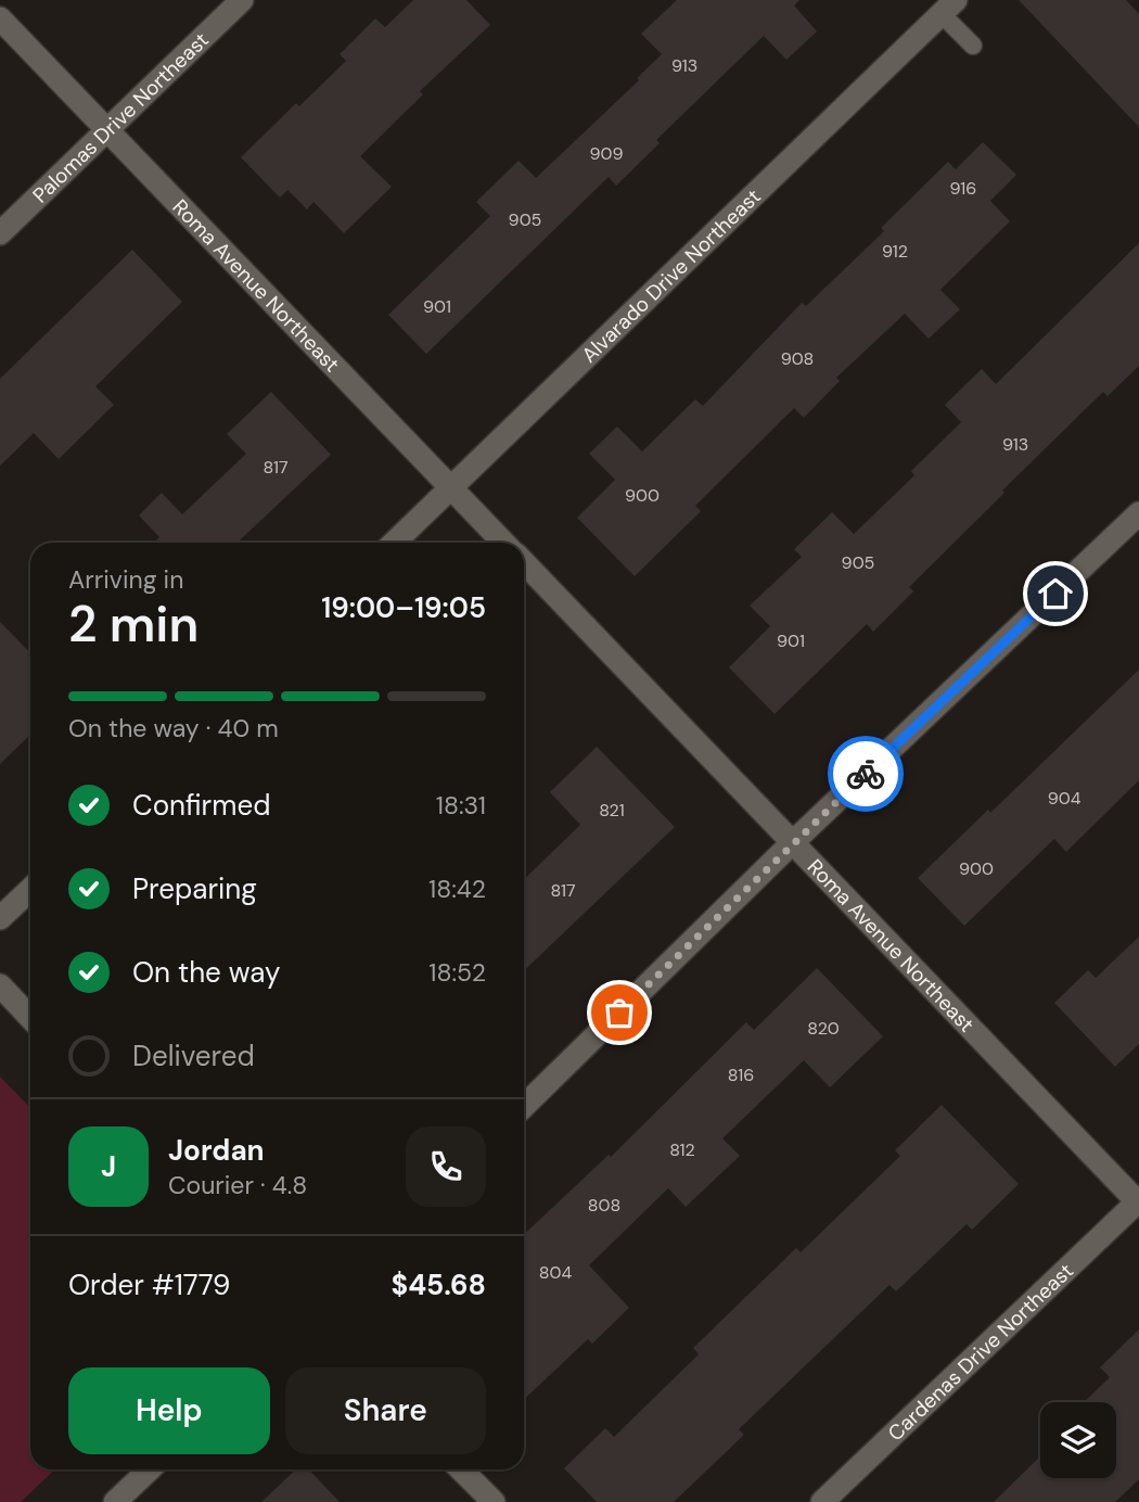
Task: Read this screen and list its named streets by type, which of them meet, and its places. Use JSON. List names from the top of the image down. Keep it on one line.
{"streets":{"street":["Palomas Drive Northeast","Alvarado Drive Northeast","Roma Avenue Northeast","Cardenas Drive Northeast"]},"crossings":[["Palomas Drive Northeast","Roma Avenue Northeast"],["Alvarado Drive Northeast","Roma Avenue Northeast"],["Roma Avenue Northeast","Cardenas Drive Northeast"]],"house_numbers":["913","909","916","905","912","901","908","913","817","900","905","901","904","821","900","817","820","816","812","808","804"],"page":{"heading":["2 min","Arriving in","19:00–19:05"],"panel":["Jordan","Courier · 4.8","Order #1779","$45.68"],"bar":"On the way · 40 m","list":[["Confirmed","18:31"],["Preparing","18:42"],["On the way","18:52"],"Delivered"],"round":"J","buttons":["Help","Share"]}}
